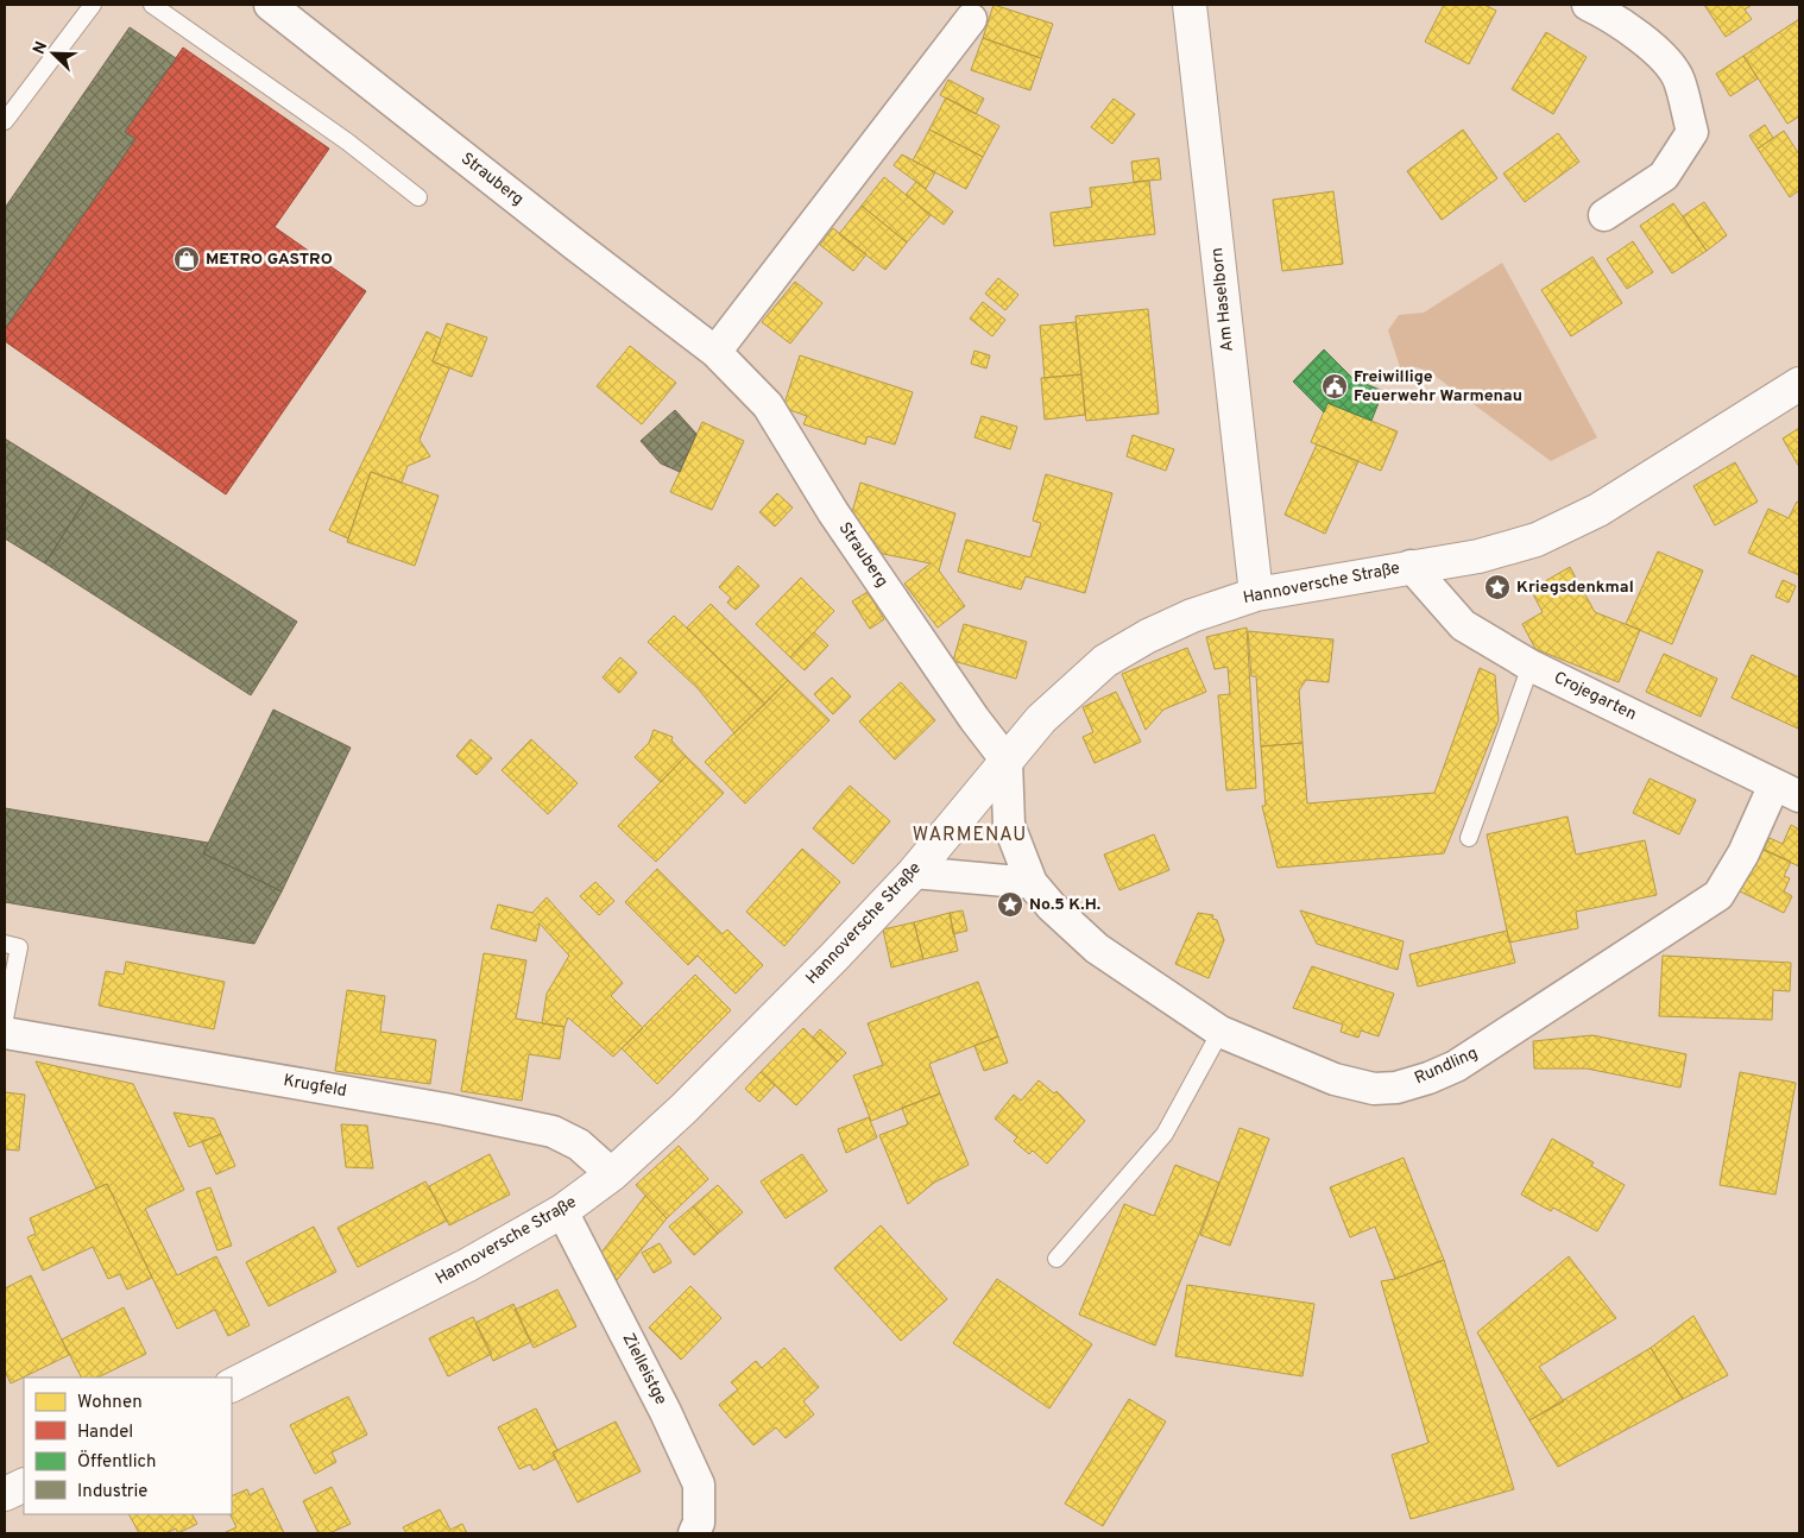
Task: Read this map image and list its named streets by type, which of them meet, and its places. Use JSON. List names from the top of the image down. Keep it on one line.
{"streets":{"street":["Strauberg","Am Haselborn","Hannoversche Straße","Crojegarten","Rundling","Krugfeld","Zielleistge"]},"crossings":[["Strauberg","Hannoversche Straße"],["Strauberg","Rundling"],["Am Haselborn","Hannoversche Straße"],["Hannoversche Straße","Crojegarten"],["Hannoversche Straße","Rundling"],["Hannoversche Straße","Krugfeld"],["Hannoversche Straße","Zielleistge"],["Crojegarten","Rundling"]],"districts":["WARMENAU"],"places":{"shop":["METRO GASTRO"],"public building":["Freiwillige Feuerwehr Warmenau"],"place":["Kriegsdenkmal","No.5 K.H."]},"legend":["Wohnen","Handel","Öffentlich","Industrie"],"north":"top left"}
